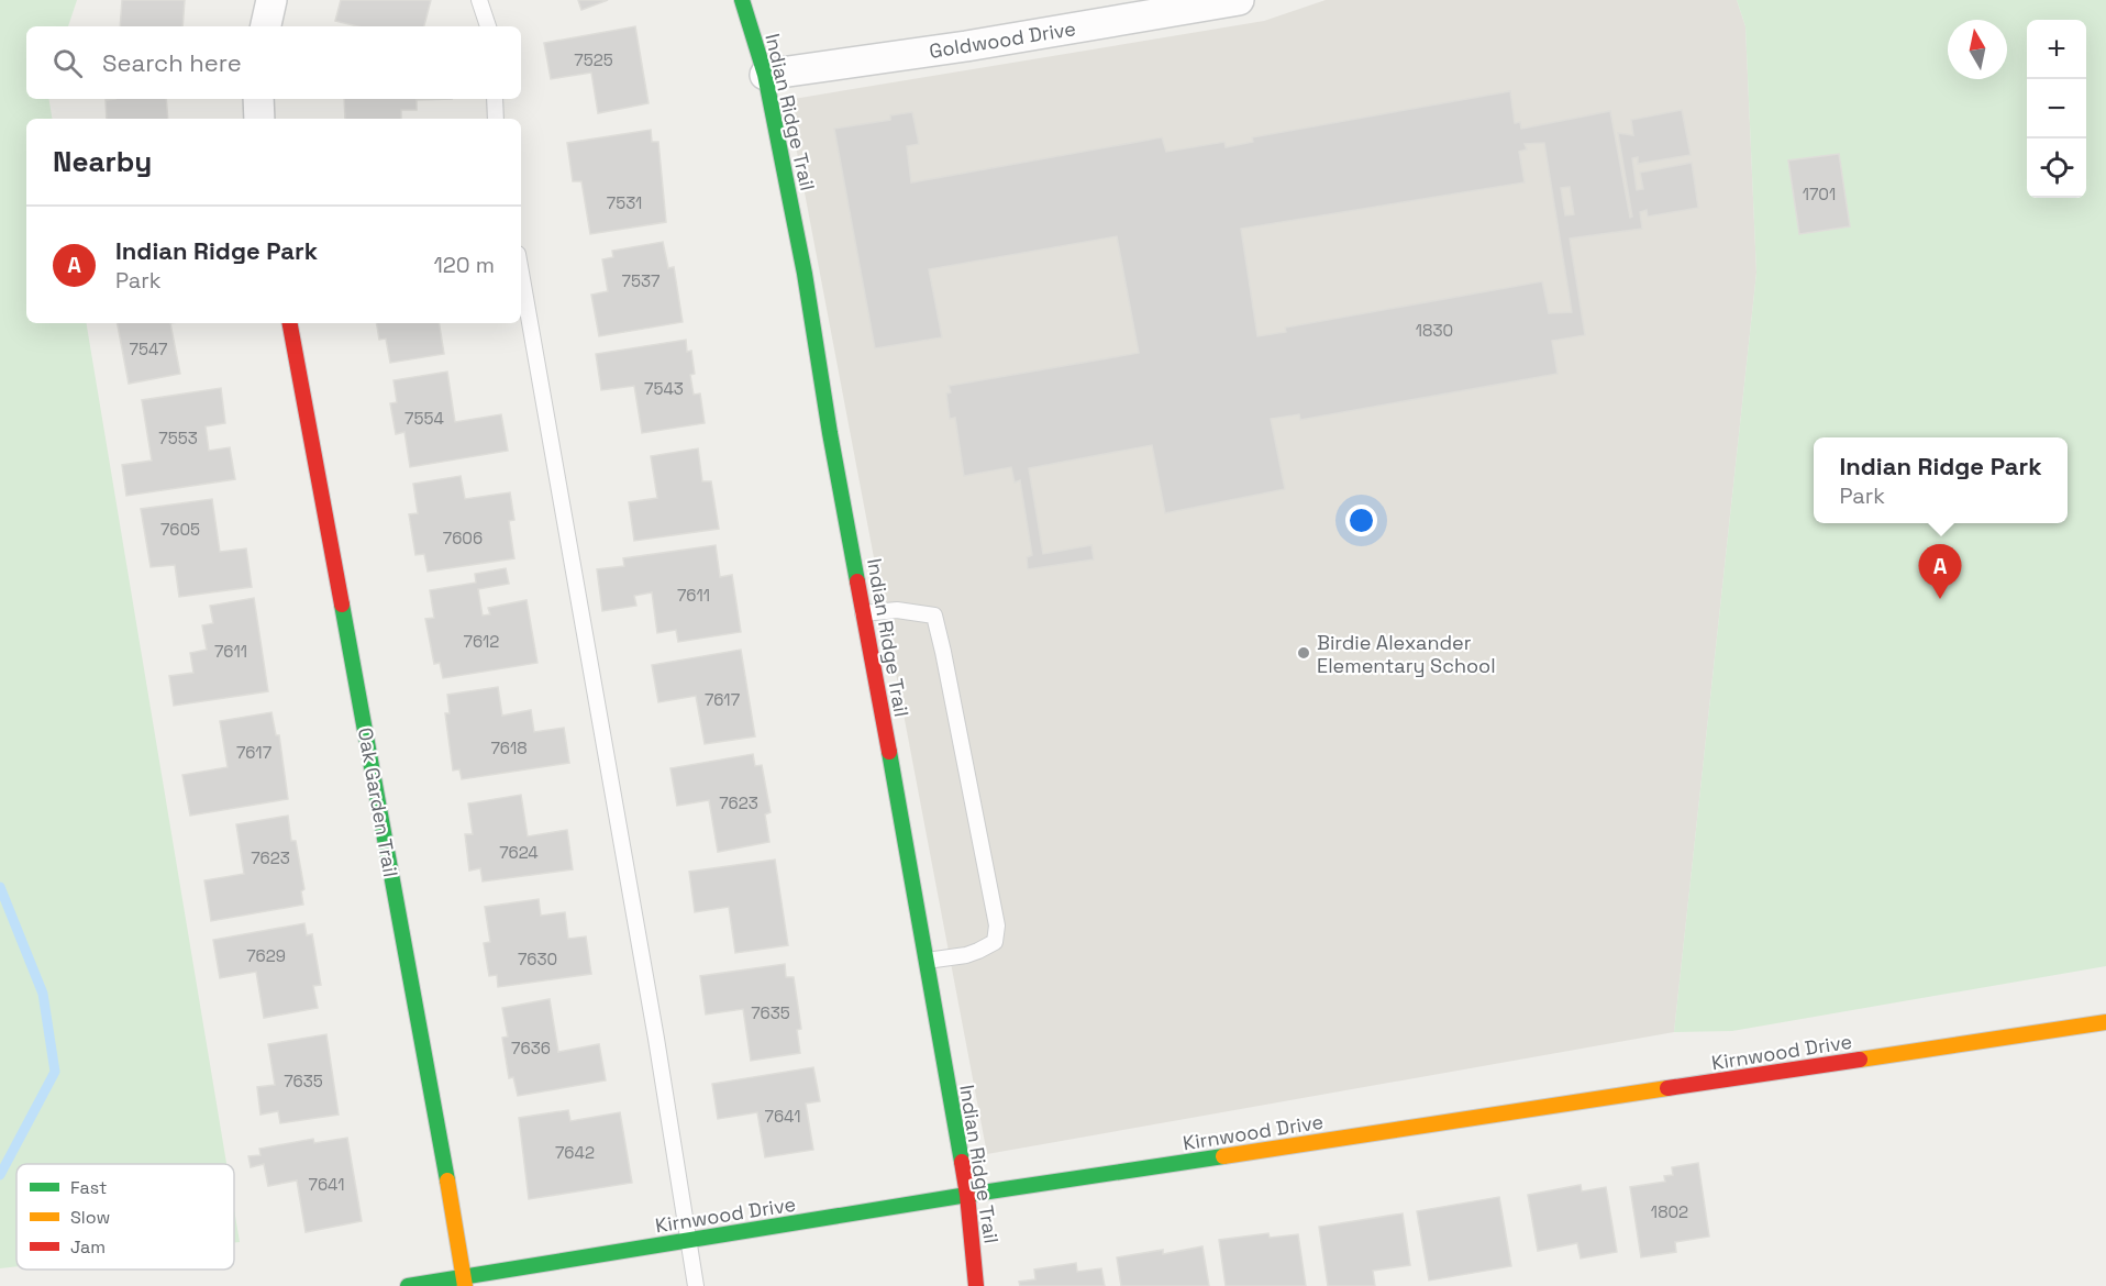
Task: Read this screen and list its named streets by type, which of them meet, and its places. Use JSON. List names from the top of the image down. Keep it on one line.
{"streets":{"street":["Goldwood Drive","Indian Ridge Trail","Oak Garden Trail","Kirnwood Drive"]},"crossings":[["Goldwood Drive","Indian Ridge Trail"],["Indian Ridge Trail","Kirnwood Drive"],["Oak Garden Trail","Kirnwood Drive"]],"places":["Birdie Alexander Elementary School"],"house_numbers":["7525","1701","7531","7537","1830","7547","7543","7554","7553","7605","7606","7611","7612","7611","7617","7618","7617","7623","7624","7623","7629","7630","7635","7636","7635","7641","7642","7641","1802"],"legend":["Fast","Slow","Jam"],"north":"top","page":{"map_buttons":["+","−"],"search":"Search here","heading":"Nearby","list":[{"mark":"A","name":"Indian Ridge Park","note":"Park","value":"120 m"}],"popup":["Indian Ridge Park","Park"],"pins":"A"}}
